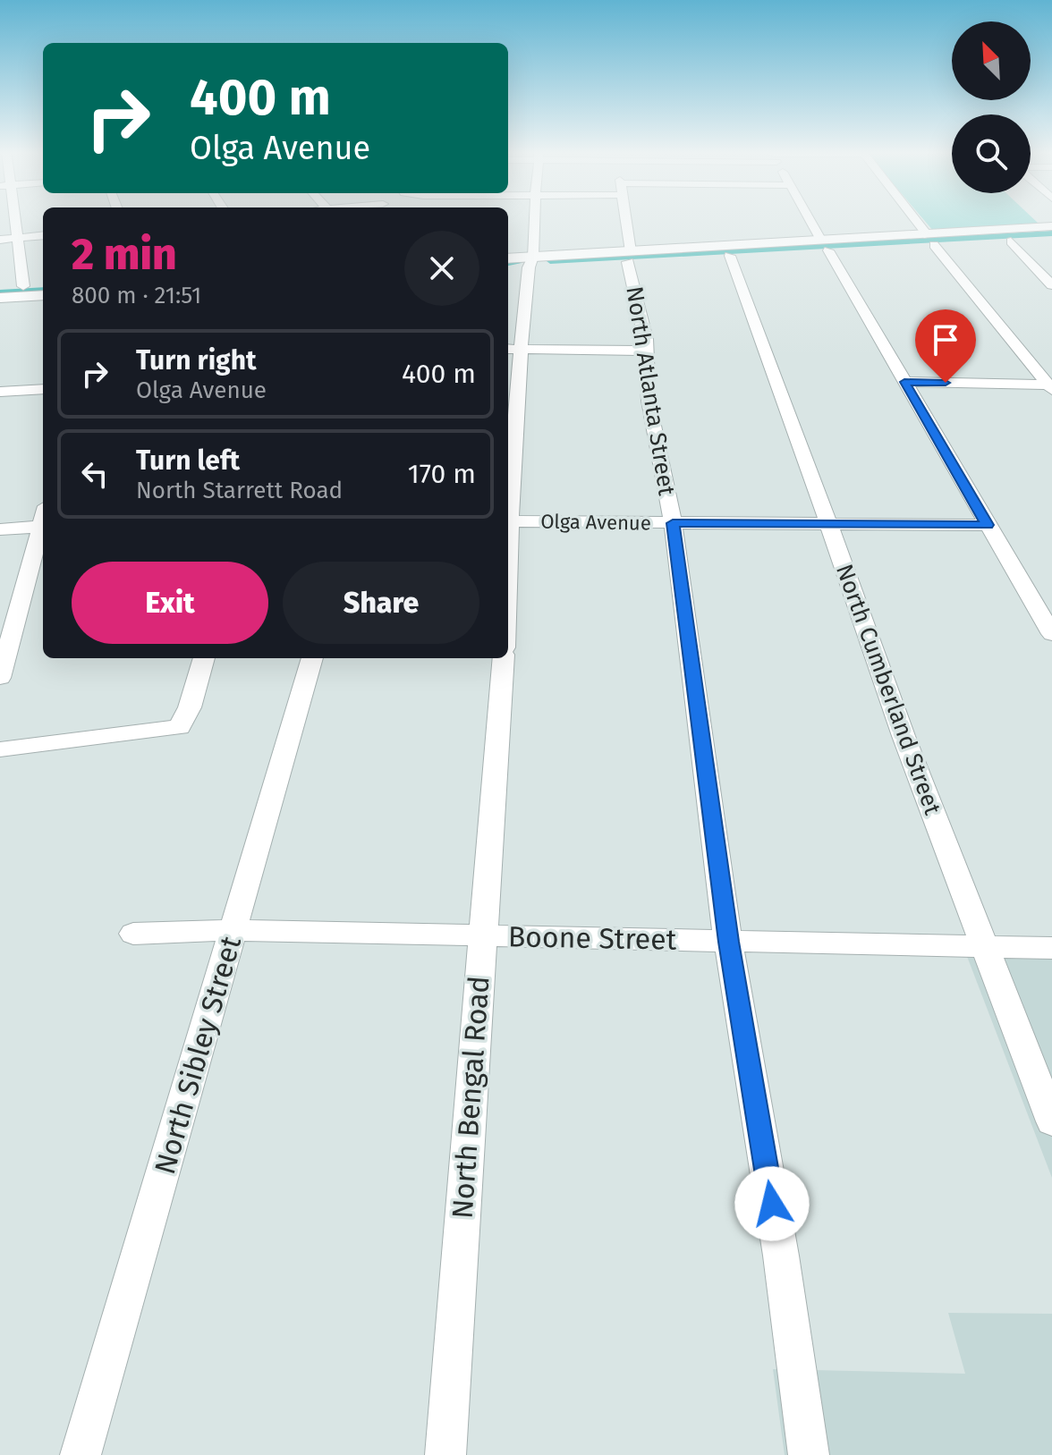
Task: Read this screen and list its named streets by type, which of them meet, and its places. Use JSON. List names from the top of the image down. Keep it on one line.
{"streets":{"street":["North Atlanta Street","Olga Avenue","North Cumberland Street","Boone Street","North Sibley Street","North Bengal Road"]},"crossings":[["North Atlanta Street","Olga Avenue"],["North Atlanta Street","Boone Street"],["Olga Avenue","North Cumberland Street"],["North Cumberland Street","Boone Street"],["Boone Street","North Sibley Street"],["Boone Street","North Bengal Road"]],"north":"top left","page":{"turn":["400 m","Olga Avenue"],"heading":["2 min","800 m · 21:51"],"list":[{"name":"Turn right","note":"Olga Avenue","value":"400 m"},{"name":"Turn left","note":"North Starrett Road","value":"170 m"}],"buttons":["Exit","Share"]}}
